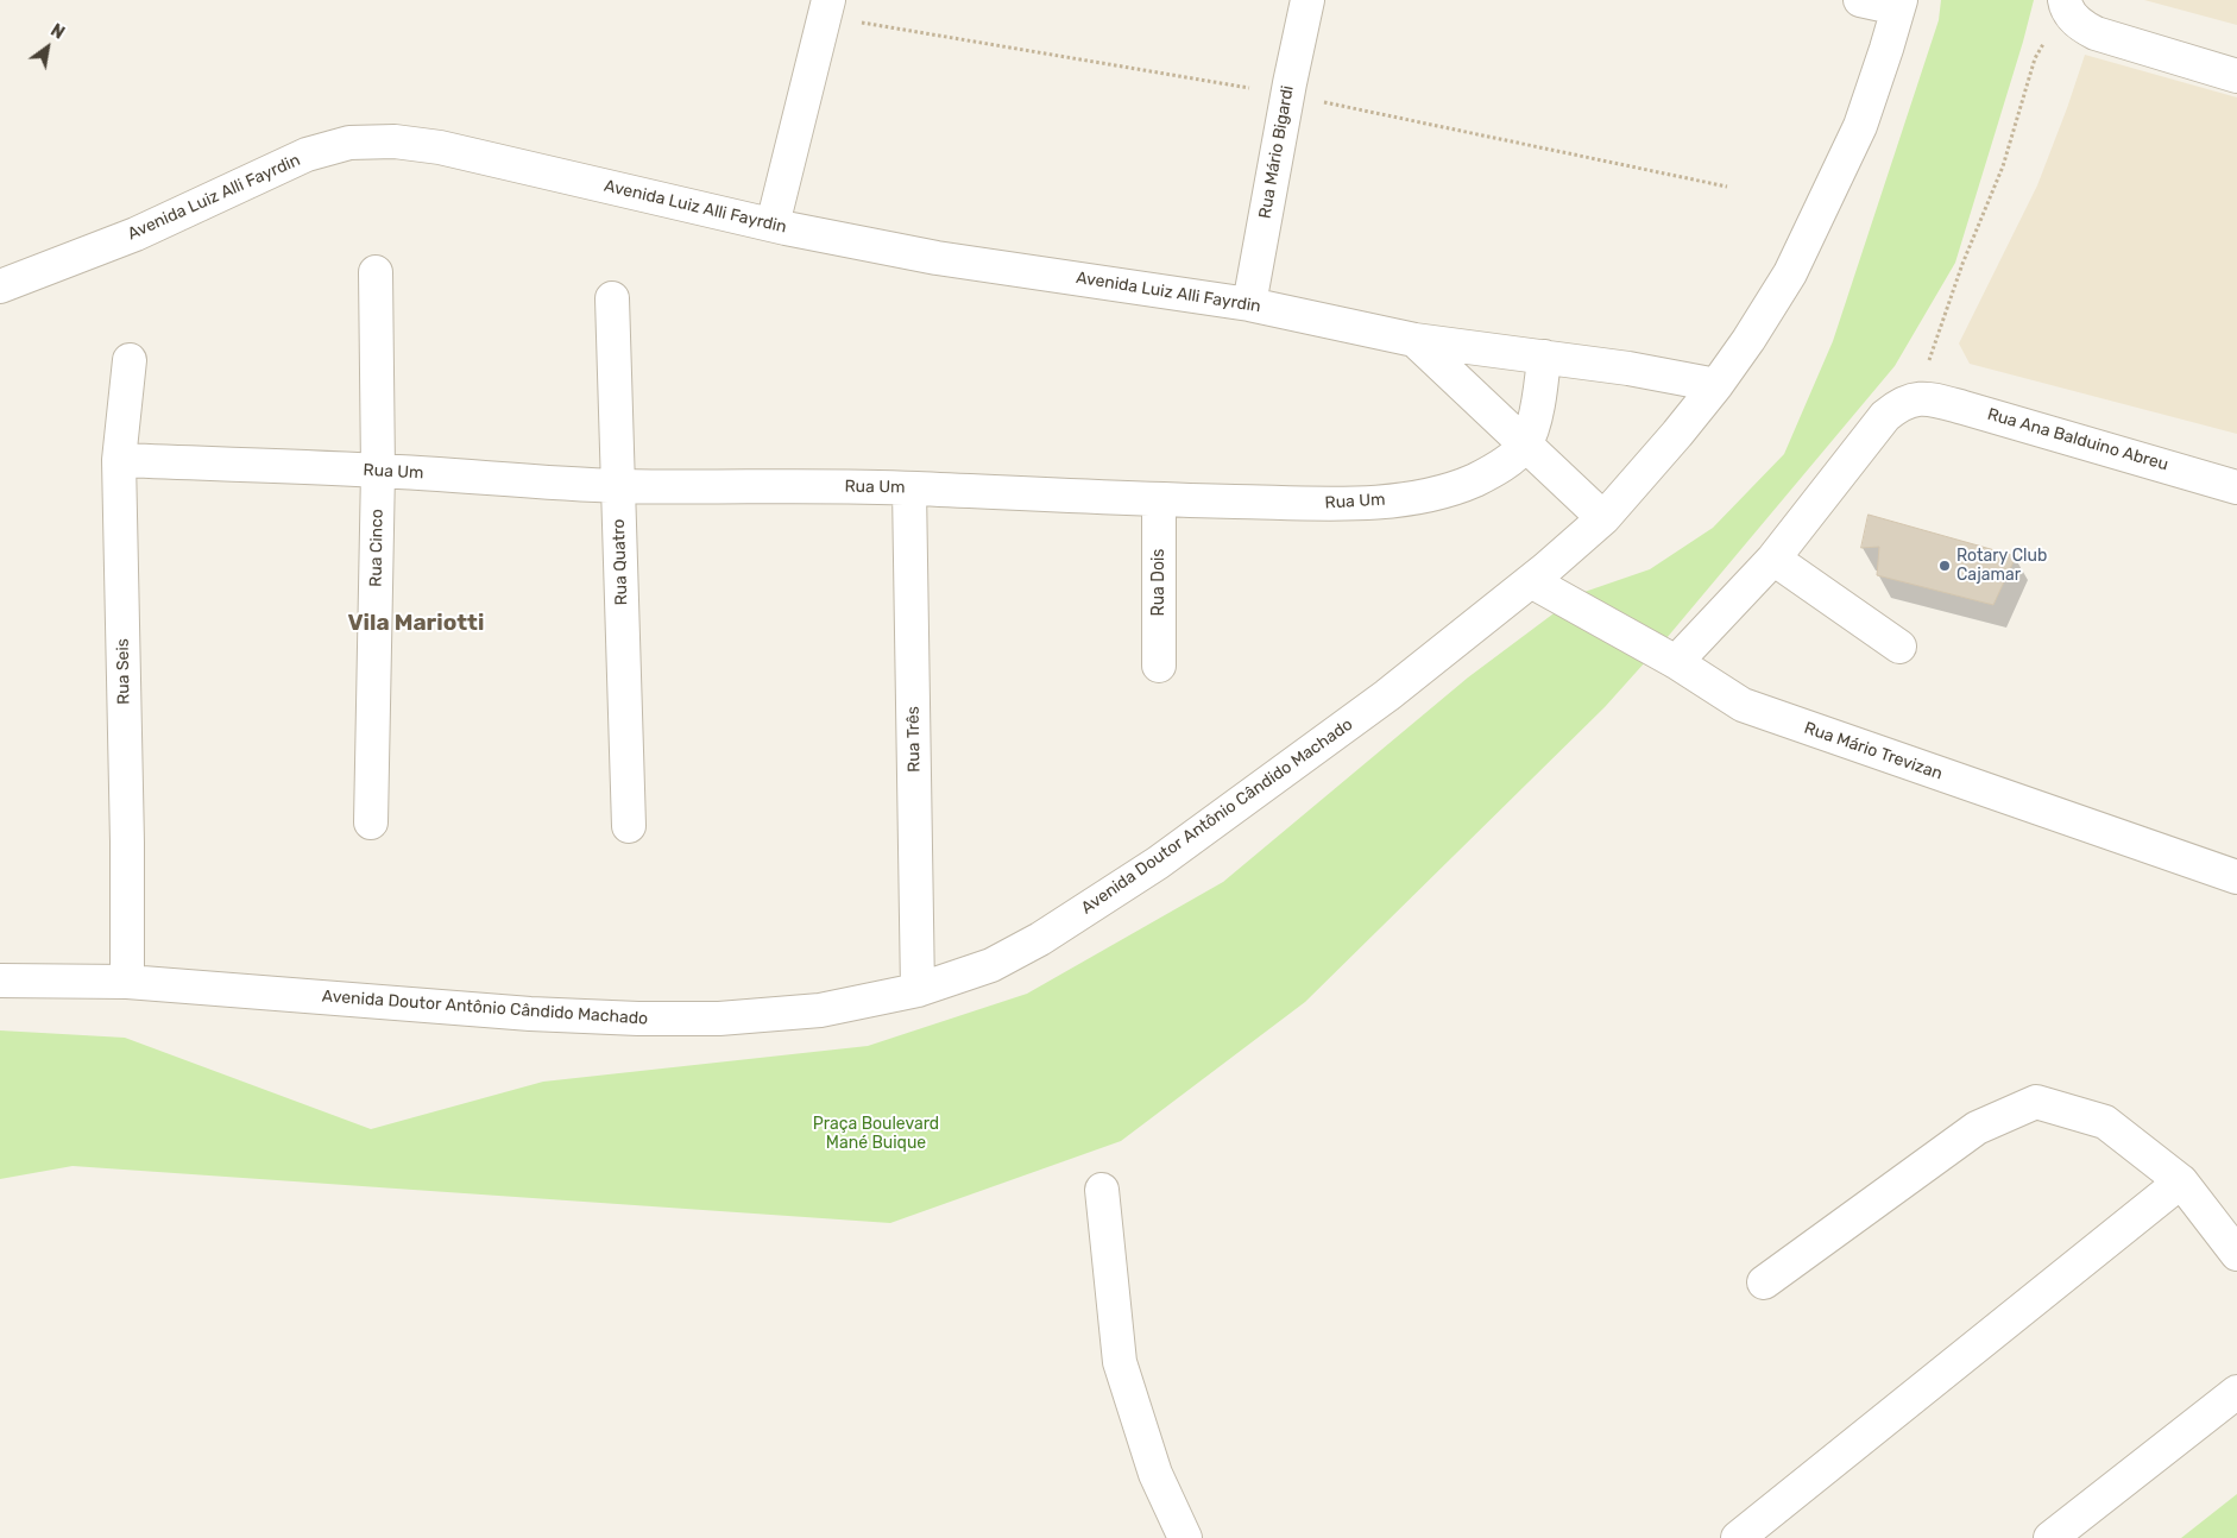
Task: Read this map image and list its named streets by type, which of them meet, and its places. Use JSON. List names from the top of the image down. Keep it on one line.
{"streets":{"street":["Rua Mário Bigardi","Avenida Luiz Alli Fayrdin","Rua Ana Balduino Abreu","Rua Um","Rua Cinco","Rua Quatro","Rua Dois","Rua Seis","Rua Três","Rua Mário Trevizan","Avenida Doutor Antônio Cândido Machado"]},"crossings":[["Rua Mário Bigardi","Avenida Luiz Alli Fayrdin"],["Avenida Luiz Alli Fayrdin","Avenida Doutor Antônio Cândido Machado"],["Rua Um","Rua Cinco"],["Rua Um","Rua Quatro"],["Rua Um","Rua Dois"],["Rua Um","Rua Seis"],["Rua Um","Rua Três"],["Rua Seis","Avenida Doutor Antônio Cândido Machado"],["Rua Três","Avenida Doutor Antônio Cândido Machado"],["Rua Mário Trevizan","Avenida Doutor Antônio Cândido Machado"]],"districts":["Vila Mariotti"],"parks":["Praça Boulevard Mané Buique"],"places":["Rotary Club Cajamar"],"north":"top right"}
